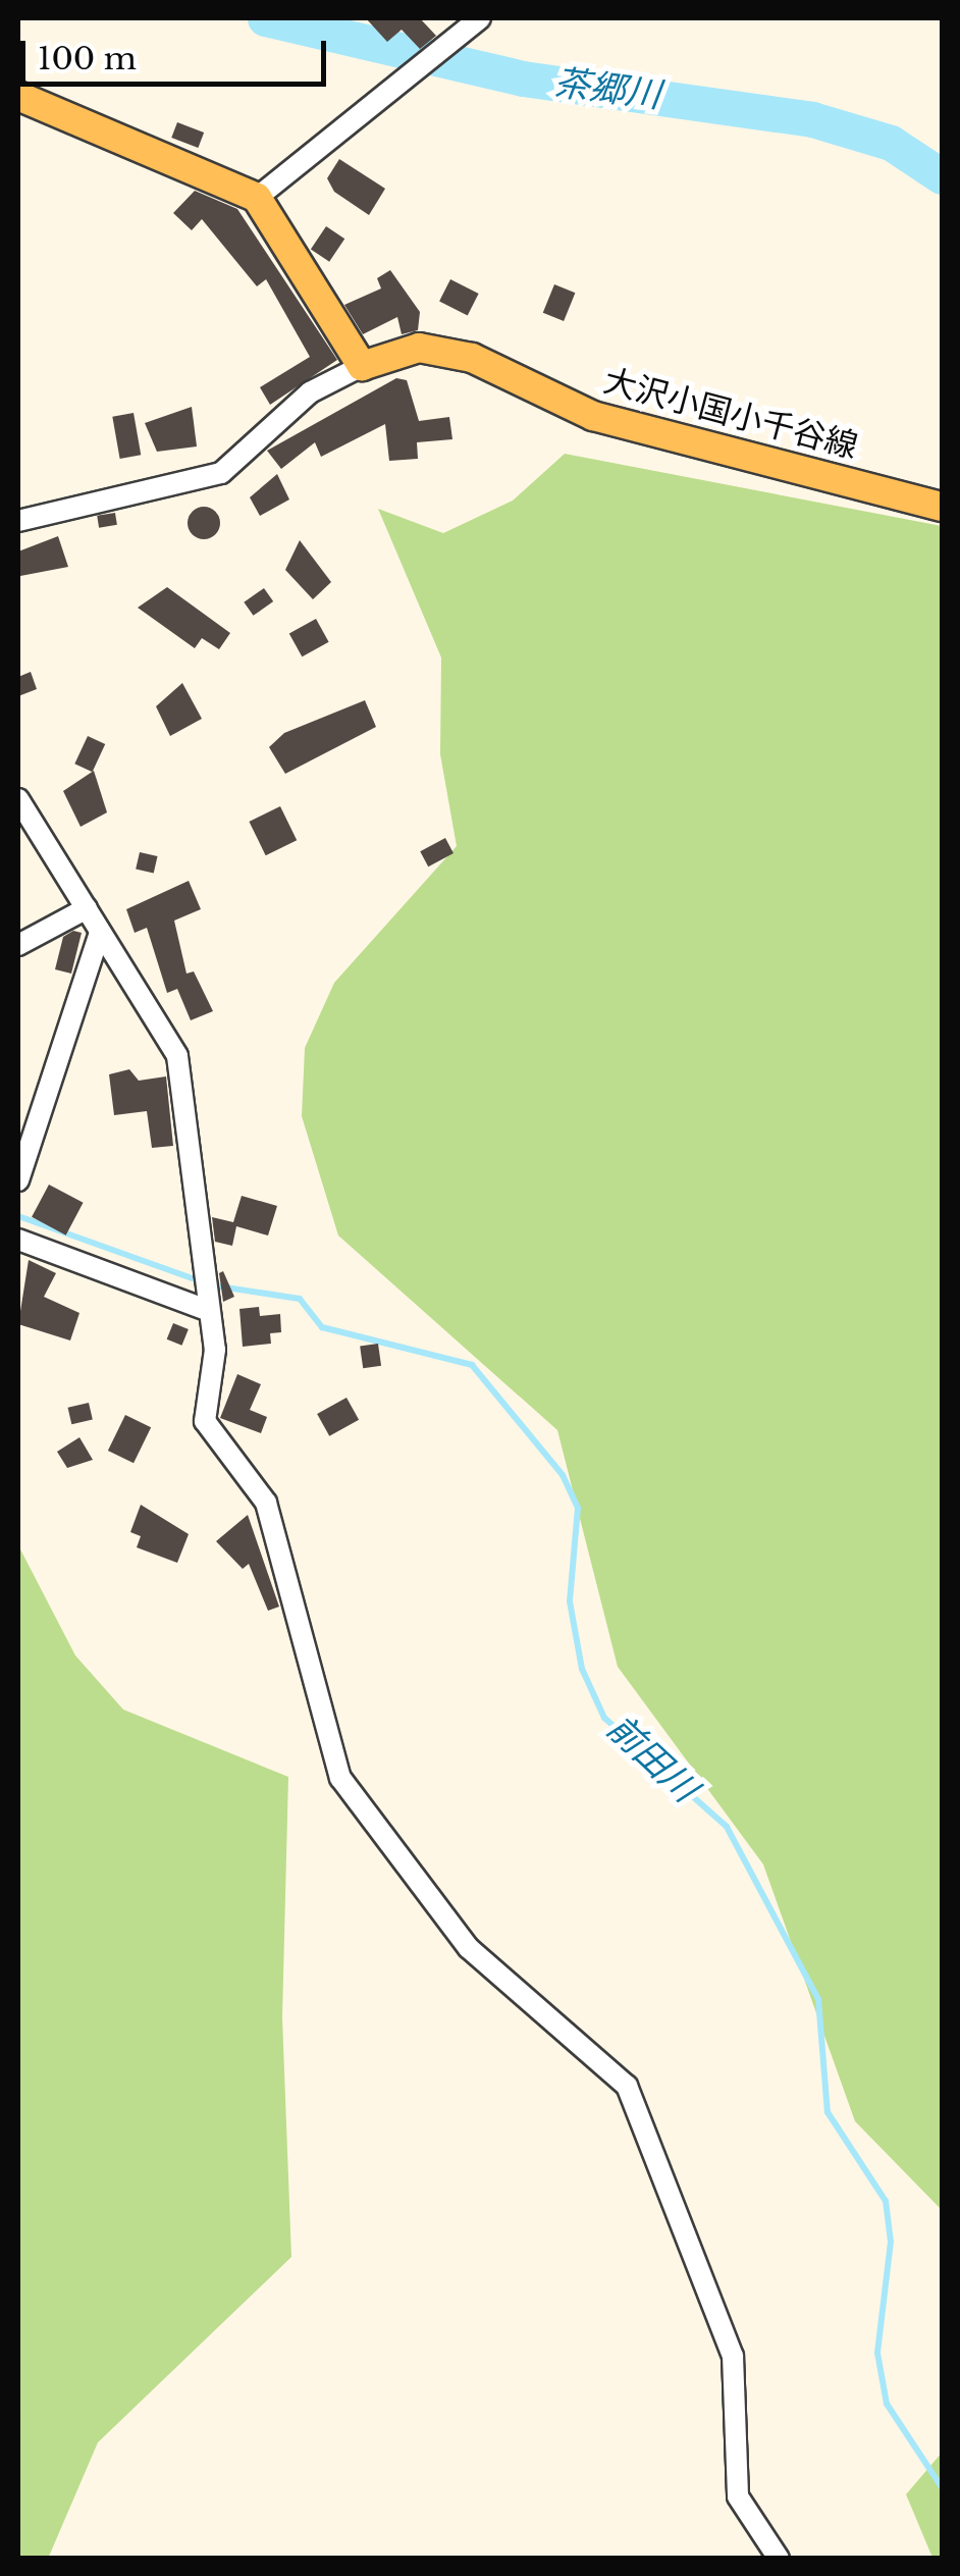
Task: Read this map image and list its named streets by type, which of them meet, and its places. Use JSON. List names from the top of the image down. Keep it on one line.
{"streets":{"main road":["大沢小国小千谷線"]},"water":["茶郷川","前田川"],"scale_bar":"100 m"}
